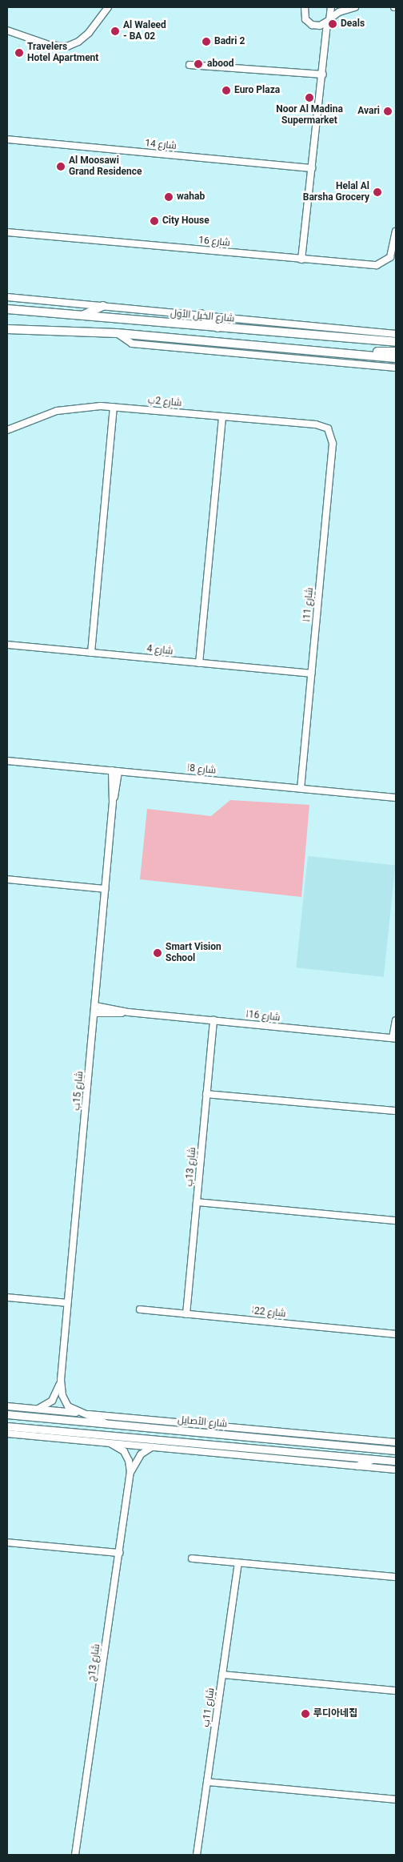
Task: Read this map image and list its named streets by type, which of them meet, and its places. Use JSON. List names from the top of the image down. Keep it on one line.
{"streets":{"main road":["شارع الخيل الأول"],"street":["شارع 14","شارع 16","شارع 2ب","شارع 11ا","شارع 4","شارع 8ا","شارع 16ا","شارع 15ب","شارع 13ب","شارع 22ا","شارع الأصايل","شارع 13ج","شارع 11ب"]},"crossings":[["شارع 2ب","شارع 11ا"],["شارع 11ا","شارع 4"],["شارع 11ا","شارع 8ا"],["شارع 8ا","شارع 15ب"],["شارع 16ا","شارع 15ب"],["شارع 16ا","شارع 13ب"],["شارع 13ب","شارع 22ا"]],"places":["Deals","Al Waleed - BA 02","Badri 2","Travelers Hotel Apartment","abood","Euro Plaza","Noor Al Madina Supermarket","Avari","Al Moosawi Grand Residence","Helal Al Barsha Grocery","wahab","City House","Smart Vision School","루디아네집"]}
